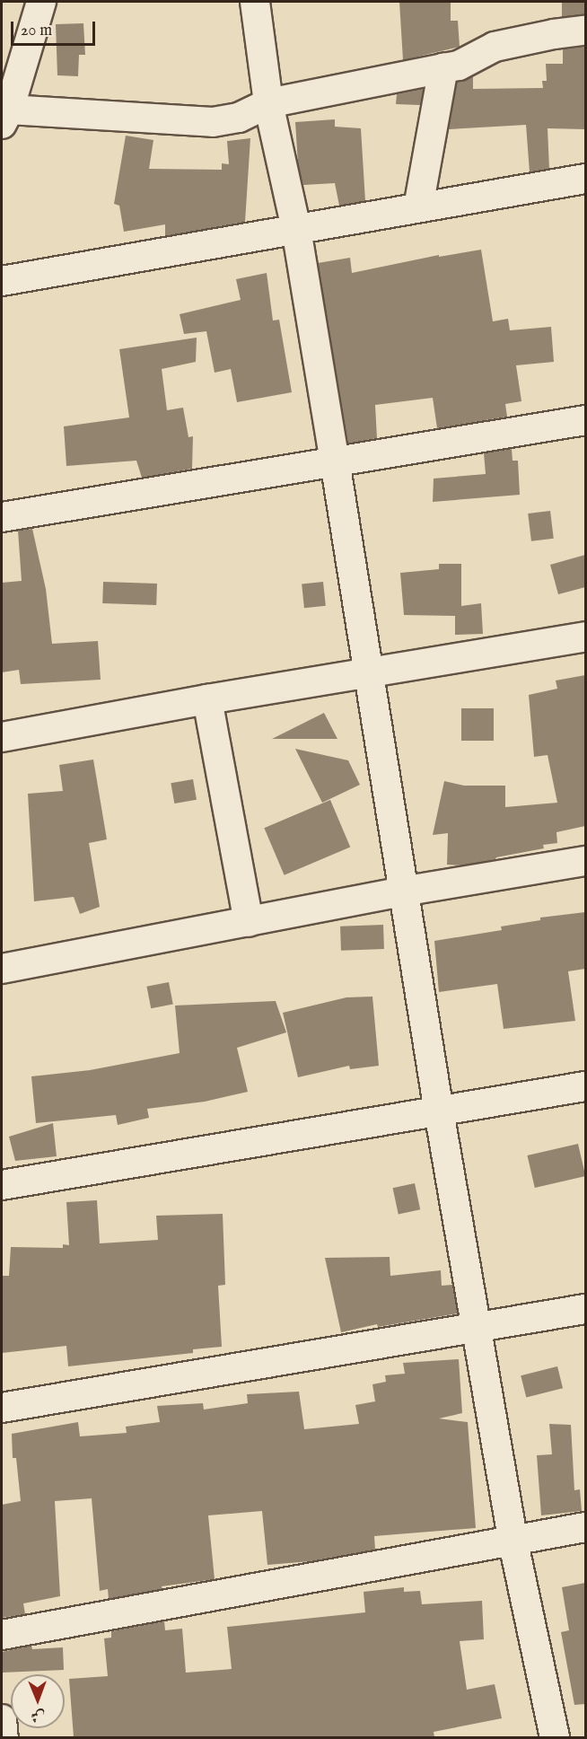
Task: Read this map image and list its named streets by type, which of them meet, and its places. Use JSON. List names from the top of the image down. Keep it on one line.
{"scale_bar":"20 m","north":"bottom"}
